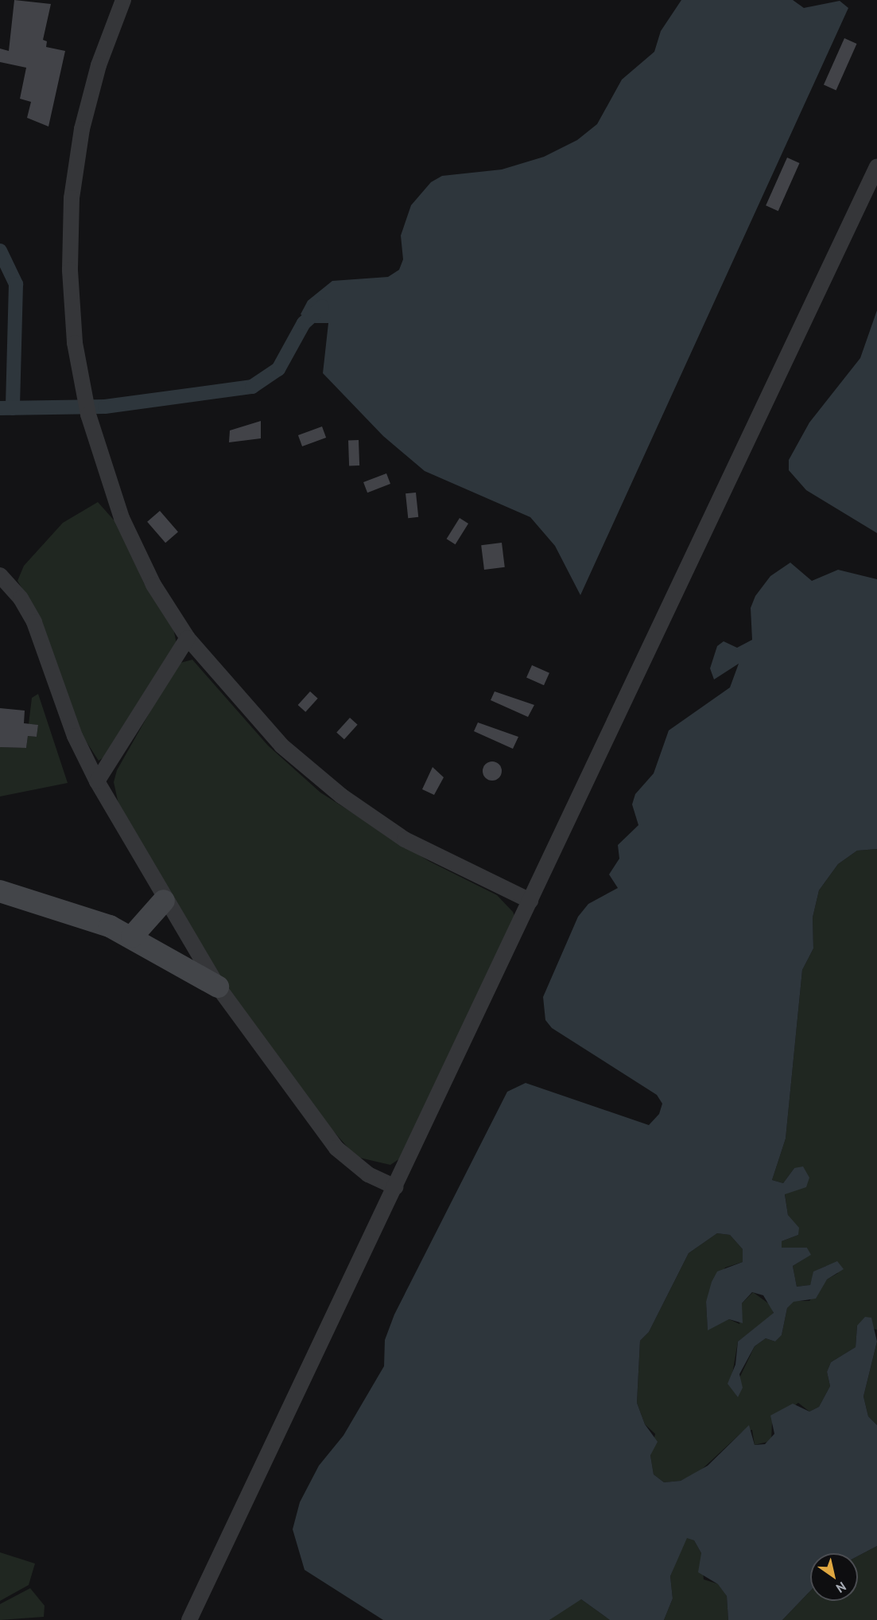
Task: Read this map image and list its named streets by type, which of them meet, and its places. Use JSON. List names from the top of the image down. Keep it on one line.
{"north":"bottom right"}
